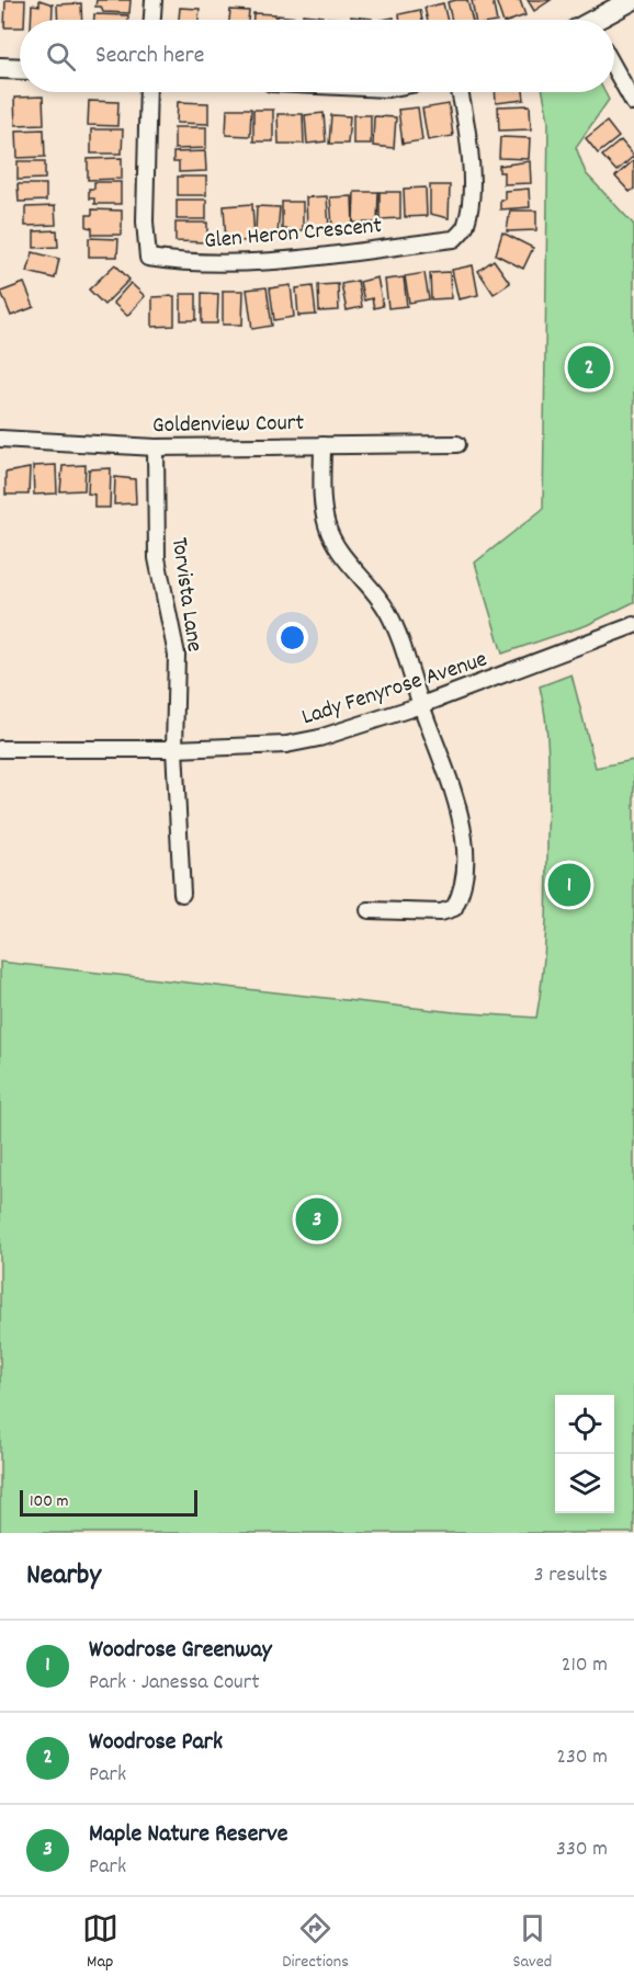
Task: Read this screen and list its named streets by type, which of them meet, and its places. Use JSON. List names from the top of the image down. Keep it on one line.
{"streets":{"street":["Glen Heron Crescent","Goldenview Court","Torvista Lane","Lady Fenyrose Avenue"]},"crossings":[["Goldenview Court","Torvista Lane"],["Torvista Lane","Lady Fenyrose Avenue"]],"scale_bar":"100 m","page":{"search":"Search here","pins":["2","1","3"],"scale":"100 m","heading":["Nearby","3 results"],"list":[{"mark":"1","name":"Woodrose Greenway","note":"Park · Janessa Court","value":"210 m"},{"mark":"2","name":"Woodrose Park","note":"Park","value":"230 m"},{"mark":"3","name":"Maple Nature Reserve","note":"Park","value":"330 m"}],"nav":["Map","Directions","Saved"]}}
